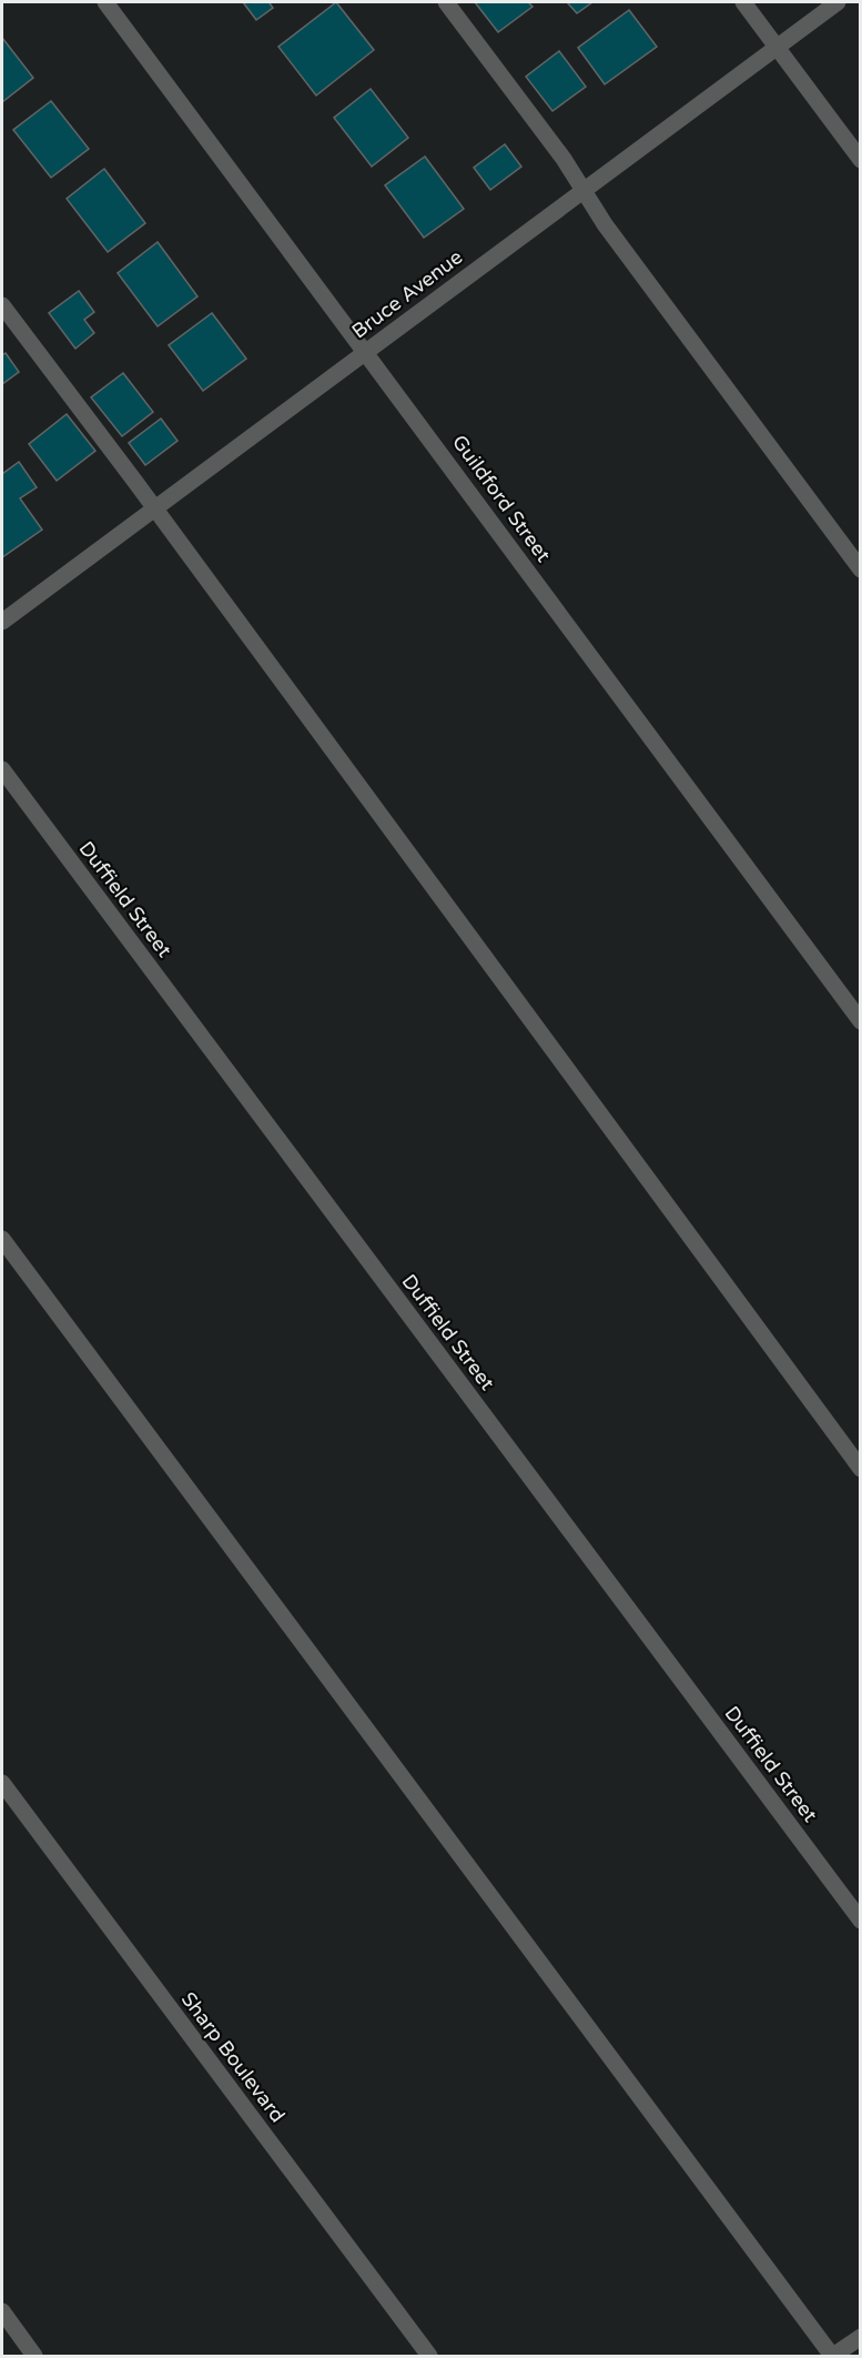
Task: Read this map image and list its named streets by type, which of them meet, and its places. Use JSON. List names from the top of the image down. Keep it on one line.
{"streets":{"street":["Bruce Avenue","Guildford Street","Duffield Street","Sharp Boulevard"]},"crossings":[["Bruce Avenue","Guildford Street"]]}
